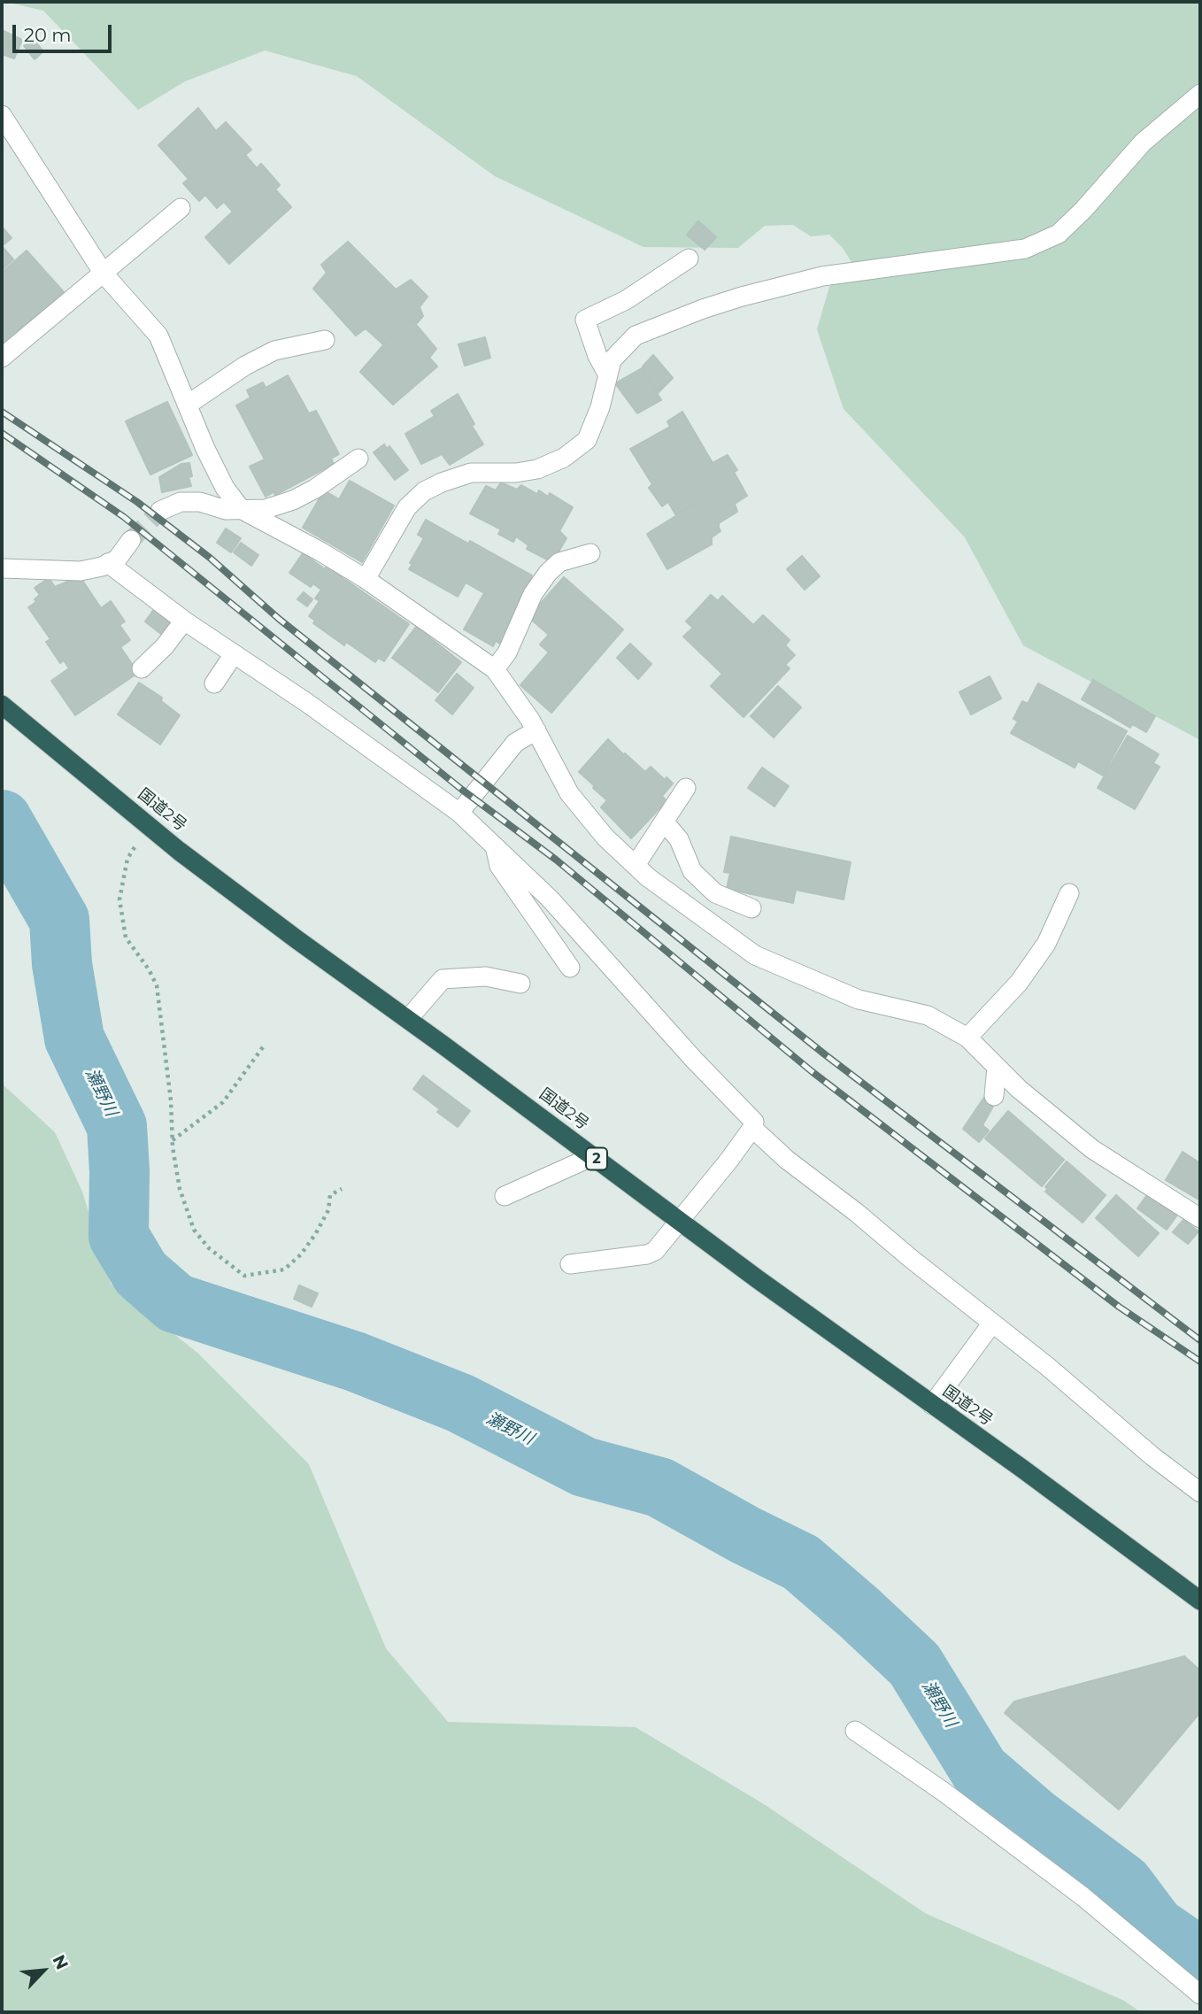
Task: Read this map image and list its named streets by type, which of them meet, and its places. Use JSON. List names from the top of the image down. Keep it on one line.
{"streets":{"highway":["国道2号","2"]},"water":["瀬野川"],"scale_bar":"20 m","north":"top right"}
